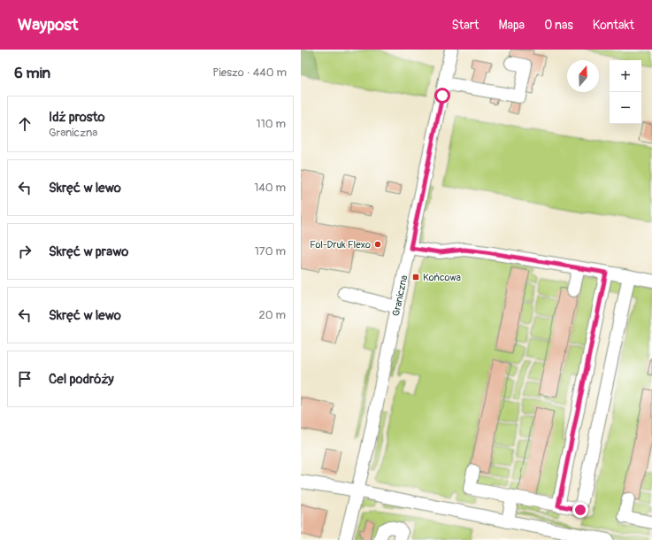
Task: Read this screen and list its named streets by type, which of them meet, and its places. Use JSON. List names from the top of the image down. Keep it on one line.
{"streets":{"street":["Graniczna"]},"places":{"other":["Fol-Druk Flexo"],"transit":["Końcowa"]},"north":"top","page":{"header":"Waypost","nav":["Start","Mapa","O nas","Kontakt"],"heading":["6 min","Pieszo · 440 m"],"map_buttons":["+","−"],"list":[["Idź prosto","Graniczna","110 m"],["Skręć w lewo","140 m"],["Skręć w prawo","170 m"],["Skręć w lewo","20 m"],"Cel podróży"]}}
